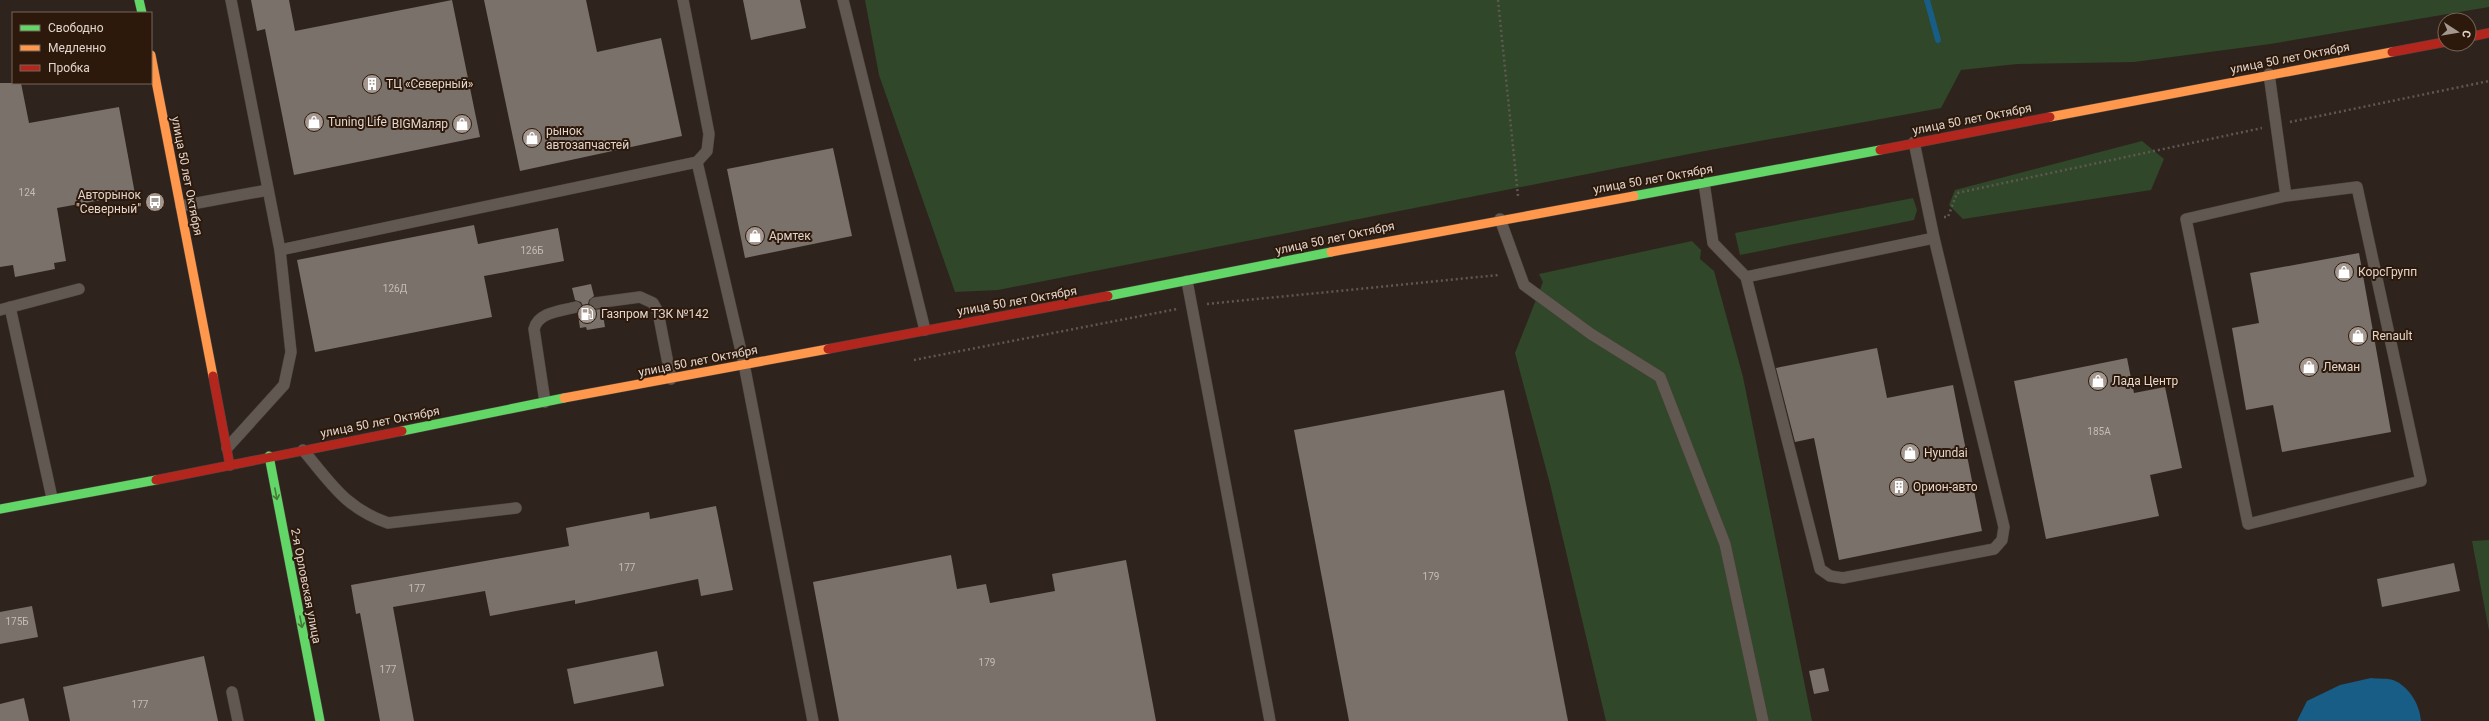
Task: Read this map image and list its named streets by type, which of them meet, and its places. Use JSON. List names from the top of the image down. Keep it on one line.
{"streets":{"main road":["улица 50 лет Октября","2-я Орловская улица"]},"crossings":[["улица 50 лет Октября","2-я Орловская улица"]],"one_way":["2-я Орловская улица"],"places":{"building":["ТЦ «Северный»","Орион-авто"],"shop":["Tuning Life","BIGМаляр","рынок автозапчастей","Армтек","КорсГрупп","Renault","Леман","Лада Центр","Hyundai"],"bus stop":["Авторынок \"Северный\""],"fuel station":["Газпром ТЗК №142"]},"house_numbers":["124","126Б","126Д","185А","177","179","177","175Б","179","177","177"],"legend":["Свободно","Медленно","Пробка"],"north":"right"}
